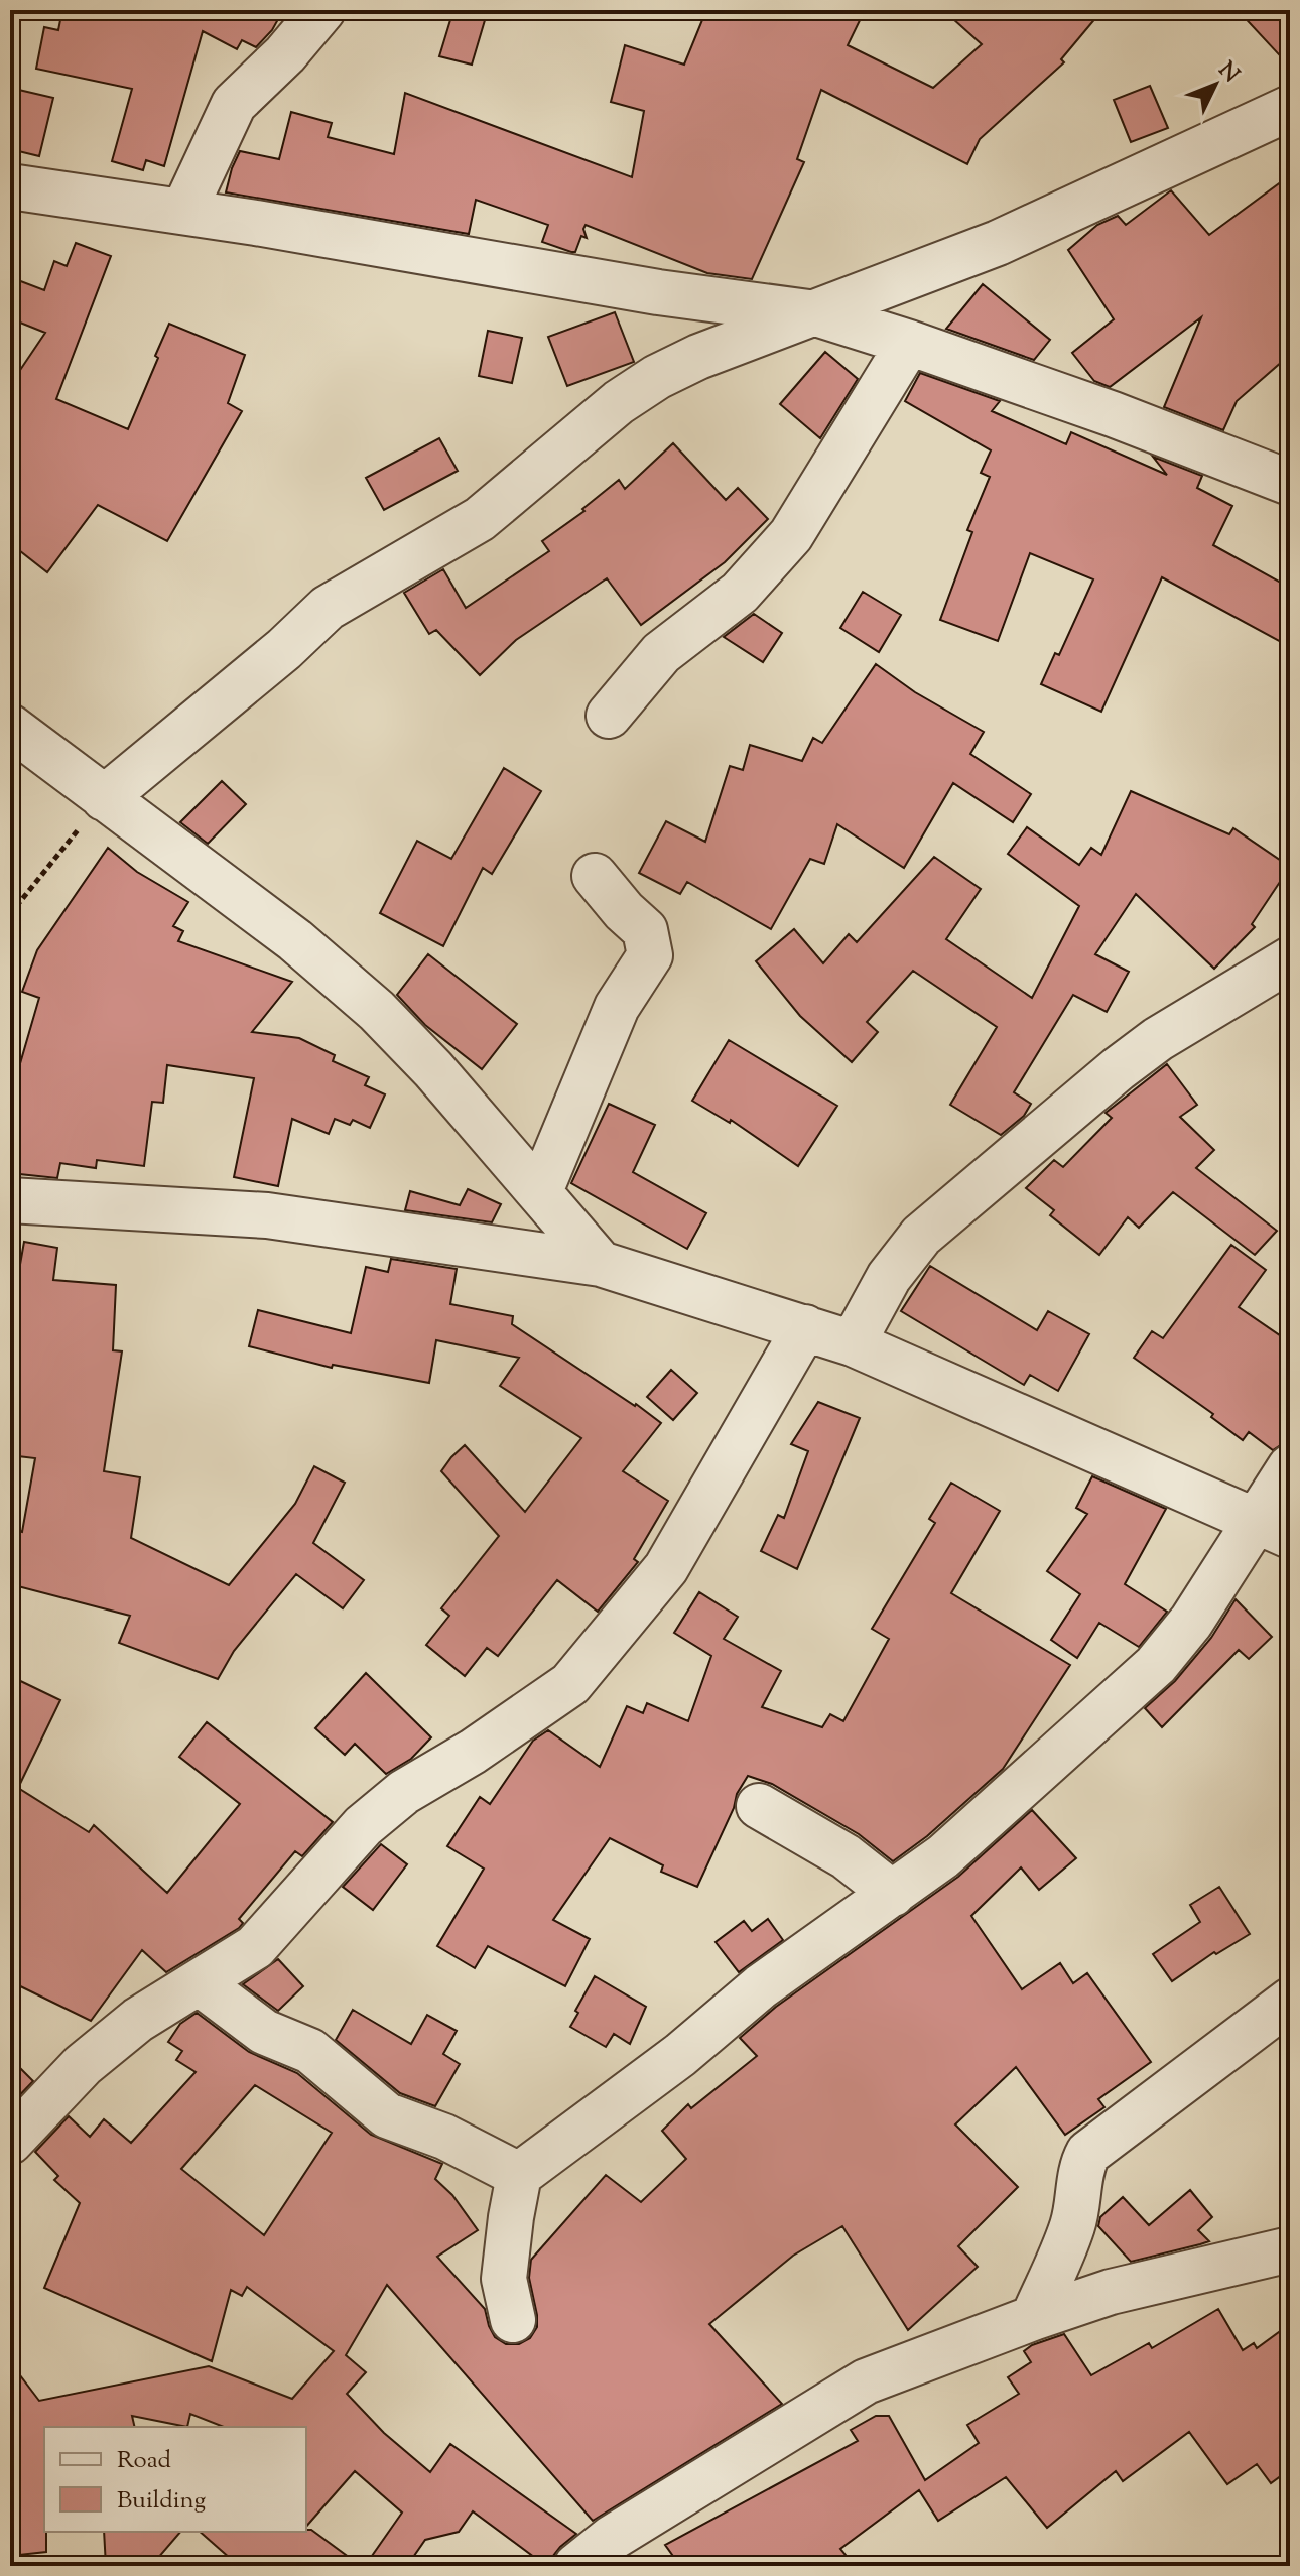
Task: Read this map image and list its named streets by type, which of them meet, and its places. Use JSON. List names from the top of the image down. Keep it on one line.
{"legend":["Road","Building"],"north":"top right"}
